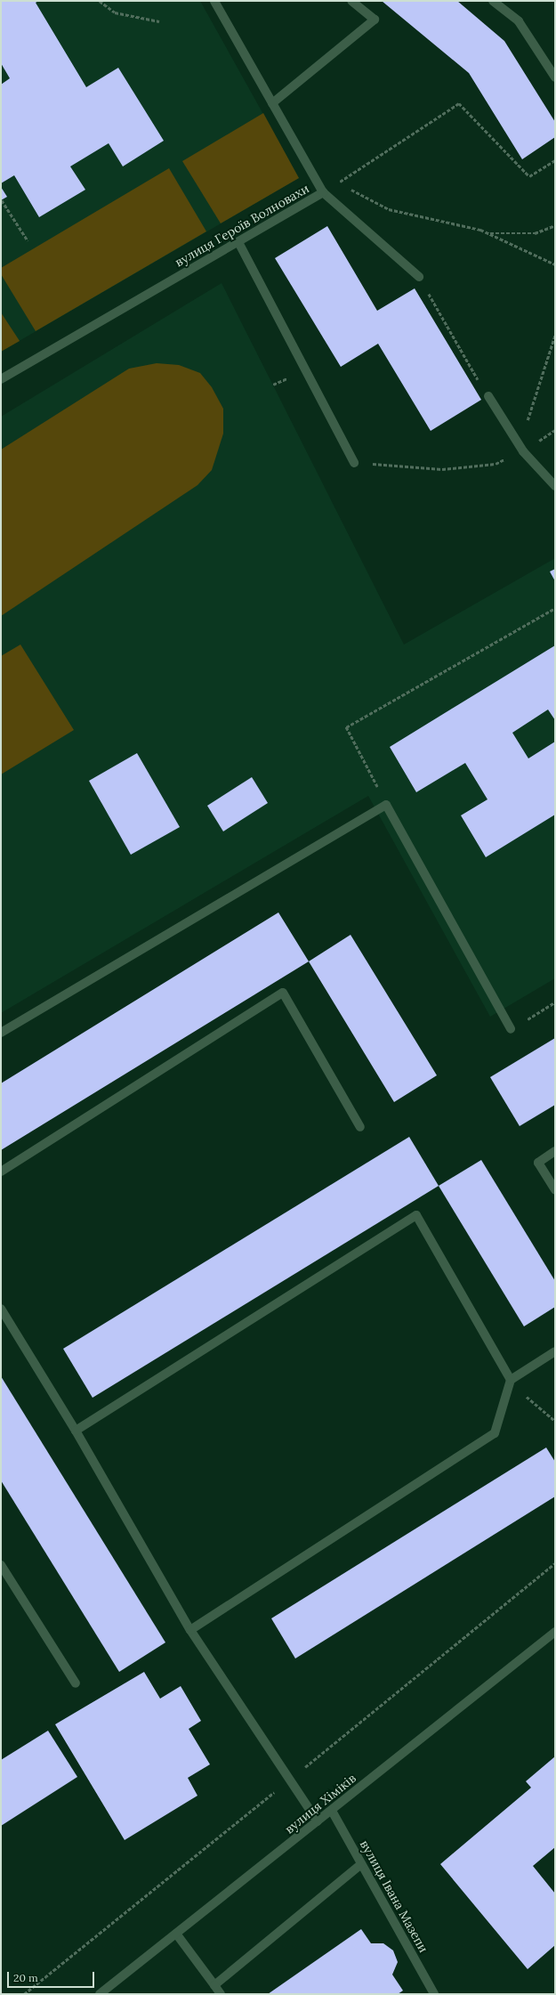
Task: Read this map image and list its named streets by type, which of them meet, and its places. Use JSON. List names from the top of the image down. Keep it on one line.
{"streets":{"street":["вулиця Героїв Волновахи","вулиця Хіміків","вулиця Івана Мазепи"]},"crossings":[["вулиця Хіміків","вулиця Івана Мазепи"]],"scale_bar":"20 m"}
